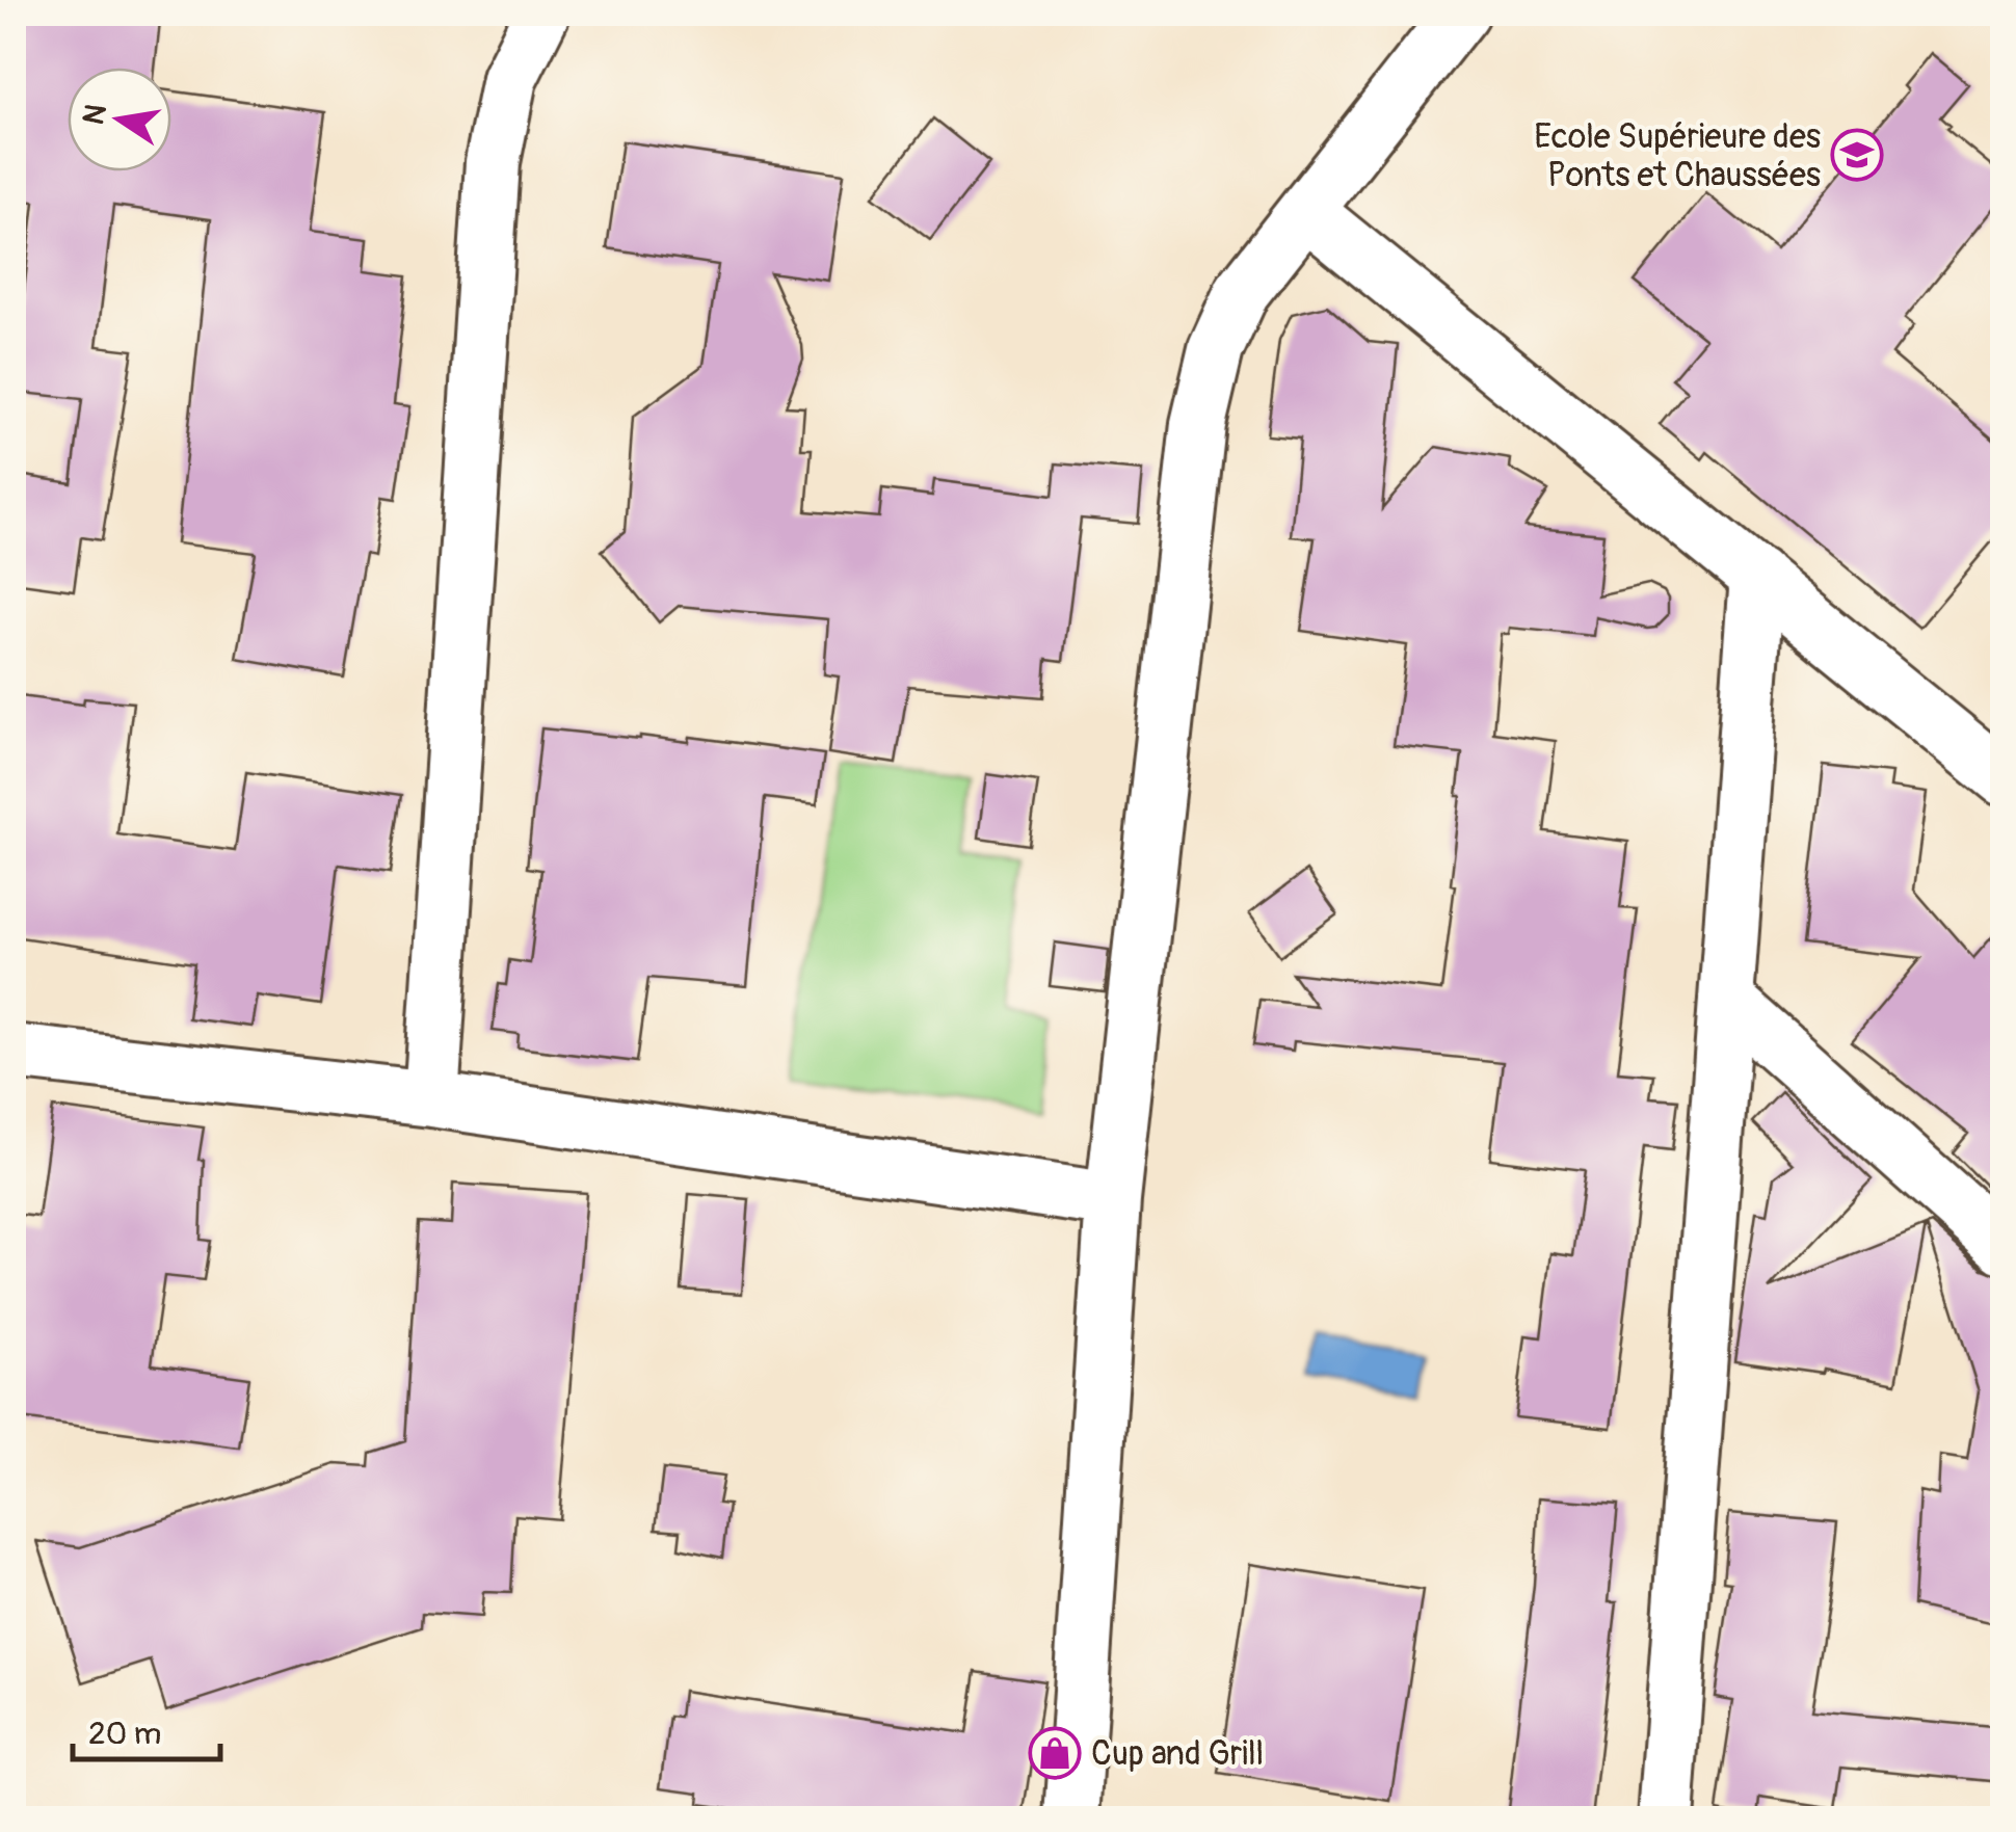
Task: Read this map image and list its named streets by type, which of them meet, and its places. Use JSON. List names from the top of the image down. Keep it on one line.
{"places":{"school or university":["Ecole Supérieure des Ponts et Chaussées"],"shop":["Cup and Grill"]},"scale_bar":"20 m","north":"left"}
